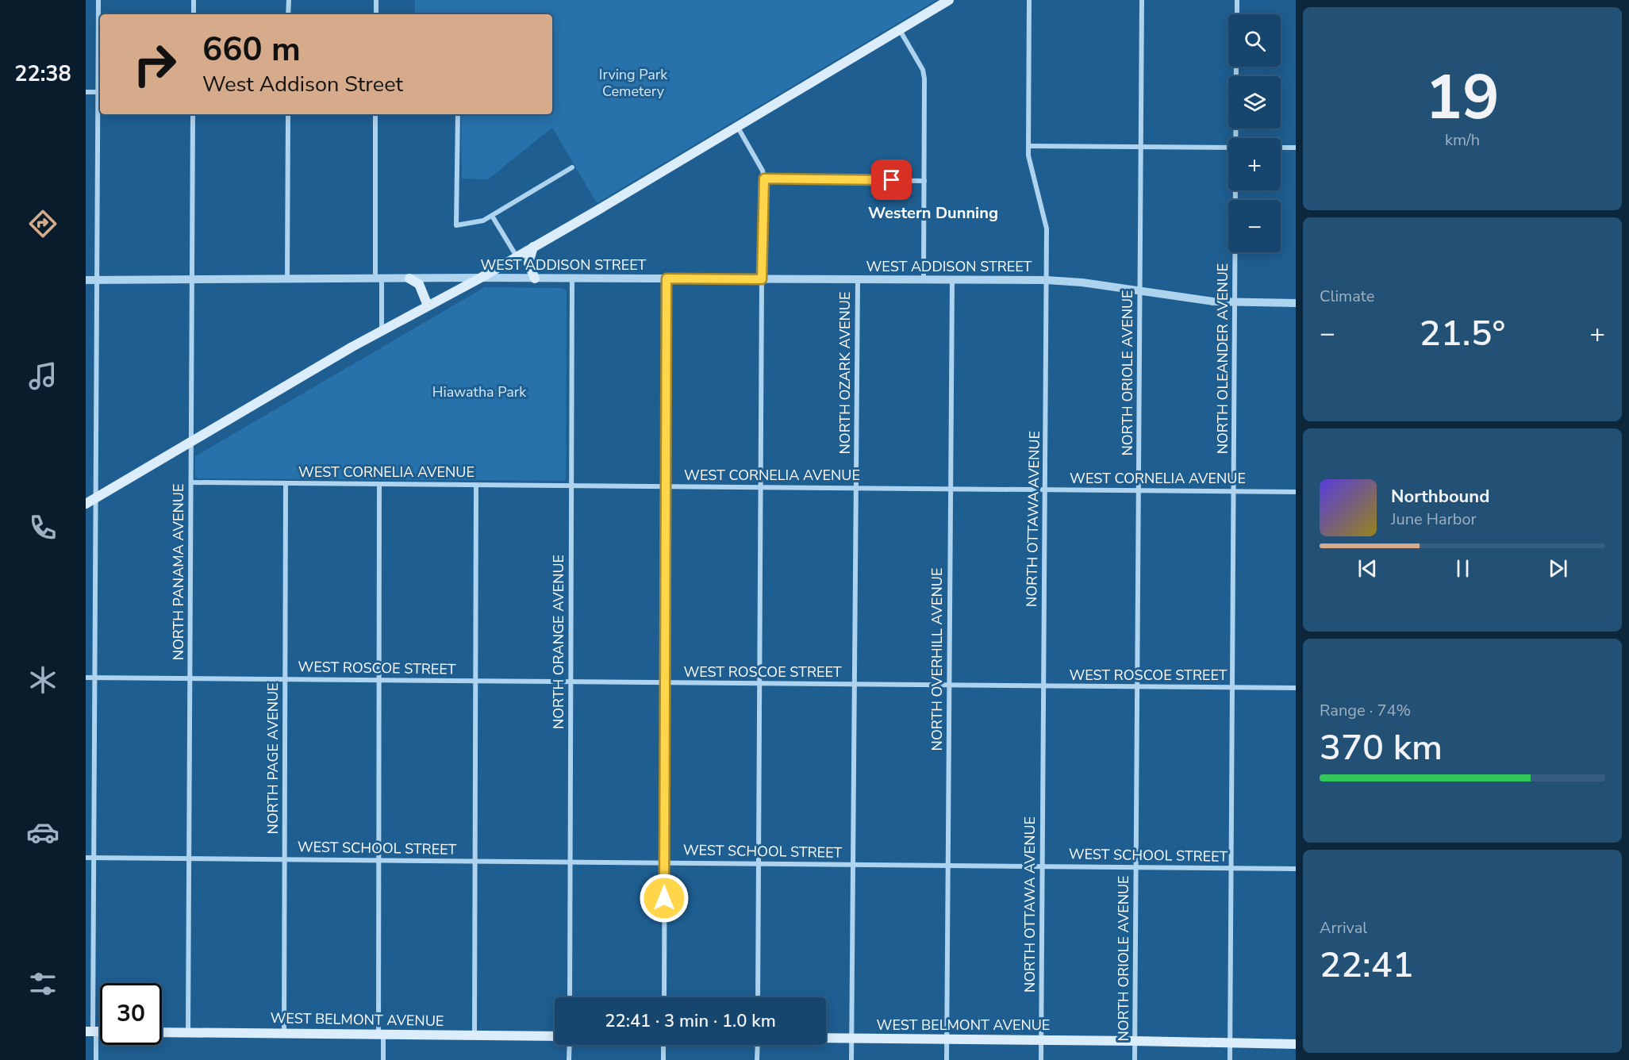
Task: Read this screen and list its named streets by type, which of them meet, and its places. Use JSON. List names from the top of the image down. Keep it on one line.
{"streets":{"main road":["WEST BELMONT AVENUE"],"street":["WEST ADDISON STREET","NORTH OLEANDER AVENUE","NORTH OZARK AVENUE","NORTH ORIOLE AVENUE","WEST CORNELIA AVENUE","NORTH OTTAWA AVENUE","NORTH PANAMA AVENUE","NORTH ORANGE AVENUE","NORTH OVERHILL AVENUE","WEST ROSCOE STREET","NORTH PAGE AVENUE","WEST SCHOOL STREET"]},"crossings":[["WEST ADDISON STREET","NORTH OLEANDER AVENUE"],["WEST ADDISON STREET","NORTH OZARK AVENUE"],["WEST ADDISON STREET","NORTH ORIOLE AVENUE"],["WEST ADDISON STREET","NORTH OTTAWA AVENUE"],["WEST ADDISON STREET","NORTH PANAMA AVENUE"],["WEST ADDISON STREET","NORTH ORANGE AVENUE"],["WEST ADDISON STREET","NORTH OVERHILL AVENUE"],["NORTH OLEANDER AVENUE","WEST CORNELIA AVENUE"],["NORTH OLEANDER AVENUE","WEST ROSCOE STREET"],["NORTH OLEANDER AVENUE","WEST SCHOOL STREET"],["NORTH OLEANDER AVENUE","WEST BELMONT AVENUE"],["NORTH OZARK AVENUE","WEST CORNELIA AVENUE"],["NORTH OZARK AVENUE","WEST ROSCOE STREET"],["NORTH OZARK AVENUE","WEST SCHOOL STREET"],["NORTH OZARK AVENUE","WEST BELMONT AVENUE"],["NORTH ORIOLE AVENUE","WEST CORNELIA AVENUE"],["NORTH ORIOLE AVENUE","WEST ROSCOE STREET"],["NORTH ORIOLE AVENUE","WEST SCHOOL STREET"],["NORTH ORIOLE AVENUE","WEST BELMONT AVENUE"],["WEST CORNELIA AVENUE","NORTH OTTAWA AVENUE"],["WEST CORNELIA AVENUE","NORTH PANAMA AVENUE"],["WEST CORNELIA AVENUE","NORTH ORANGE AVENUE"],["WEST CORNELIA AVENUE","NORTH OVERHILL AVENUE"],["WEST CORNELIA AVENUE","NORTH PAGE AVENUE"],["NORTH OTTAWA AVENUE","WEST ROSCOE STREET"],["NORTH OTTAWA AVENUE","WEST SCHOOL STREET"],["NORTH OTTAWA AVENUE","WEST BELMONT AVENUE"],["NORTH PANAMA AVENUE","WEST ROSCOE STREET"],["NORTH PANAMA AVENUE","WEST SCHOOL STREET"],["NORTH PANAMA AVENUE","WEST BELMONT AVENUE"],["NORTH ORANGE AVENUE","WEST ROSCOE STREET"],["NORTH ORANGE AVENUE","WEST SCHOOL STREET"],["NORTH OVERHILL AVENUE","WEST ROSCOE STREET"],["NORTH OVERHILL AVENUE","WEST SCHOOL STREET"],["NORTH OVERHILL AVENUE","WEST BELMONT AVENUE"],["WEST ROSCOE STREET","NORTH PAGE AVENUE"],["NORTH PAGE AVENUE","WEST SCHOOL STREET"],["NORTH PAGE AVENUE","WEST BELMONT AVENUE"]],"districts":["Western Dunning"],"parks":["Irving Park Cemetery","Hiawatha Park"],"page":{"tabs":"22:38","tile":[["19","km/h"],"Climate",["Range · 74%","370 km"],["Arrival","22:41"]],"map_buttons":["+","−"],"turn":["660 m","West Addison Street"],"heat":["−","21.5°","+"],"song":["Northbound","June Harbor"],"limit":"30","trip":"22:41 · 3 min · 1.0 km"}}
